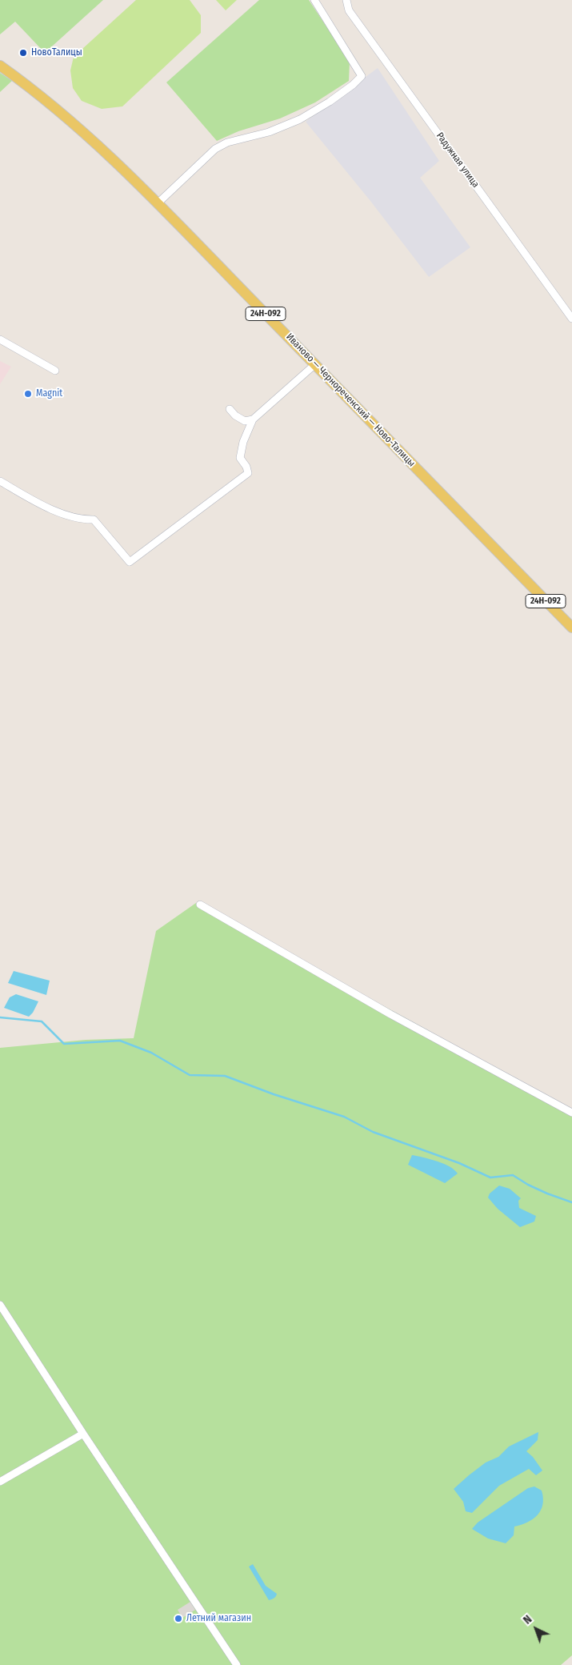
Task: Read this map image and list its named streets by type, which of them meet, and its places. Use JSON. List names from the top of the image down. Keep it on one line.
{"streets":{"main road":["24Н-092","Иваново — Чернореченский — Ново-Талицы"],"street":["Радужная улица"]},"places":["НовоТалицы","Magnit","Летний магазин"],"north":"top left"}
